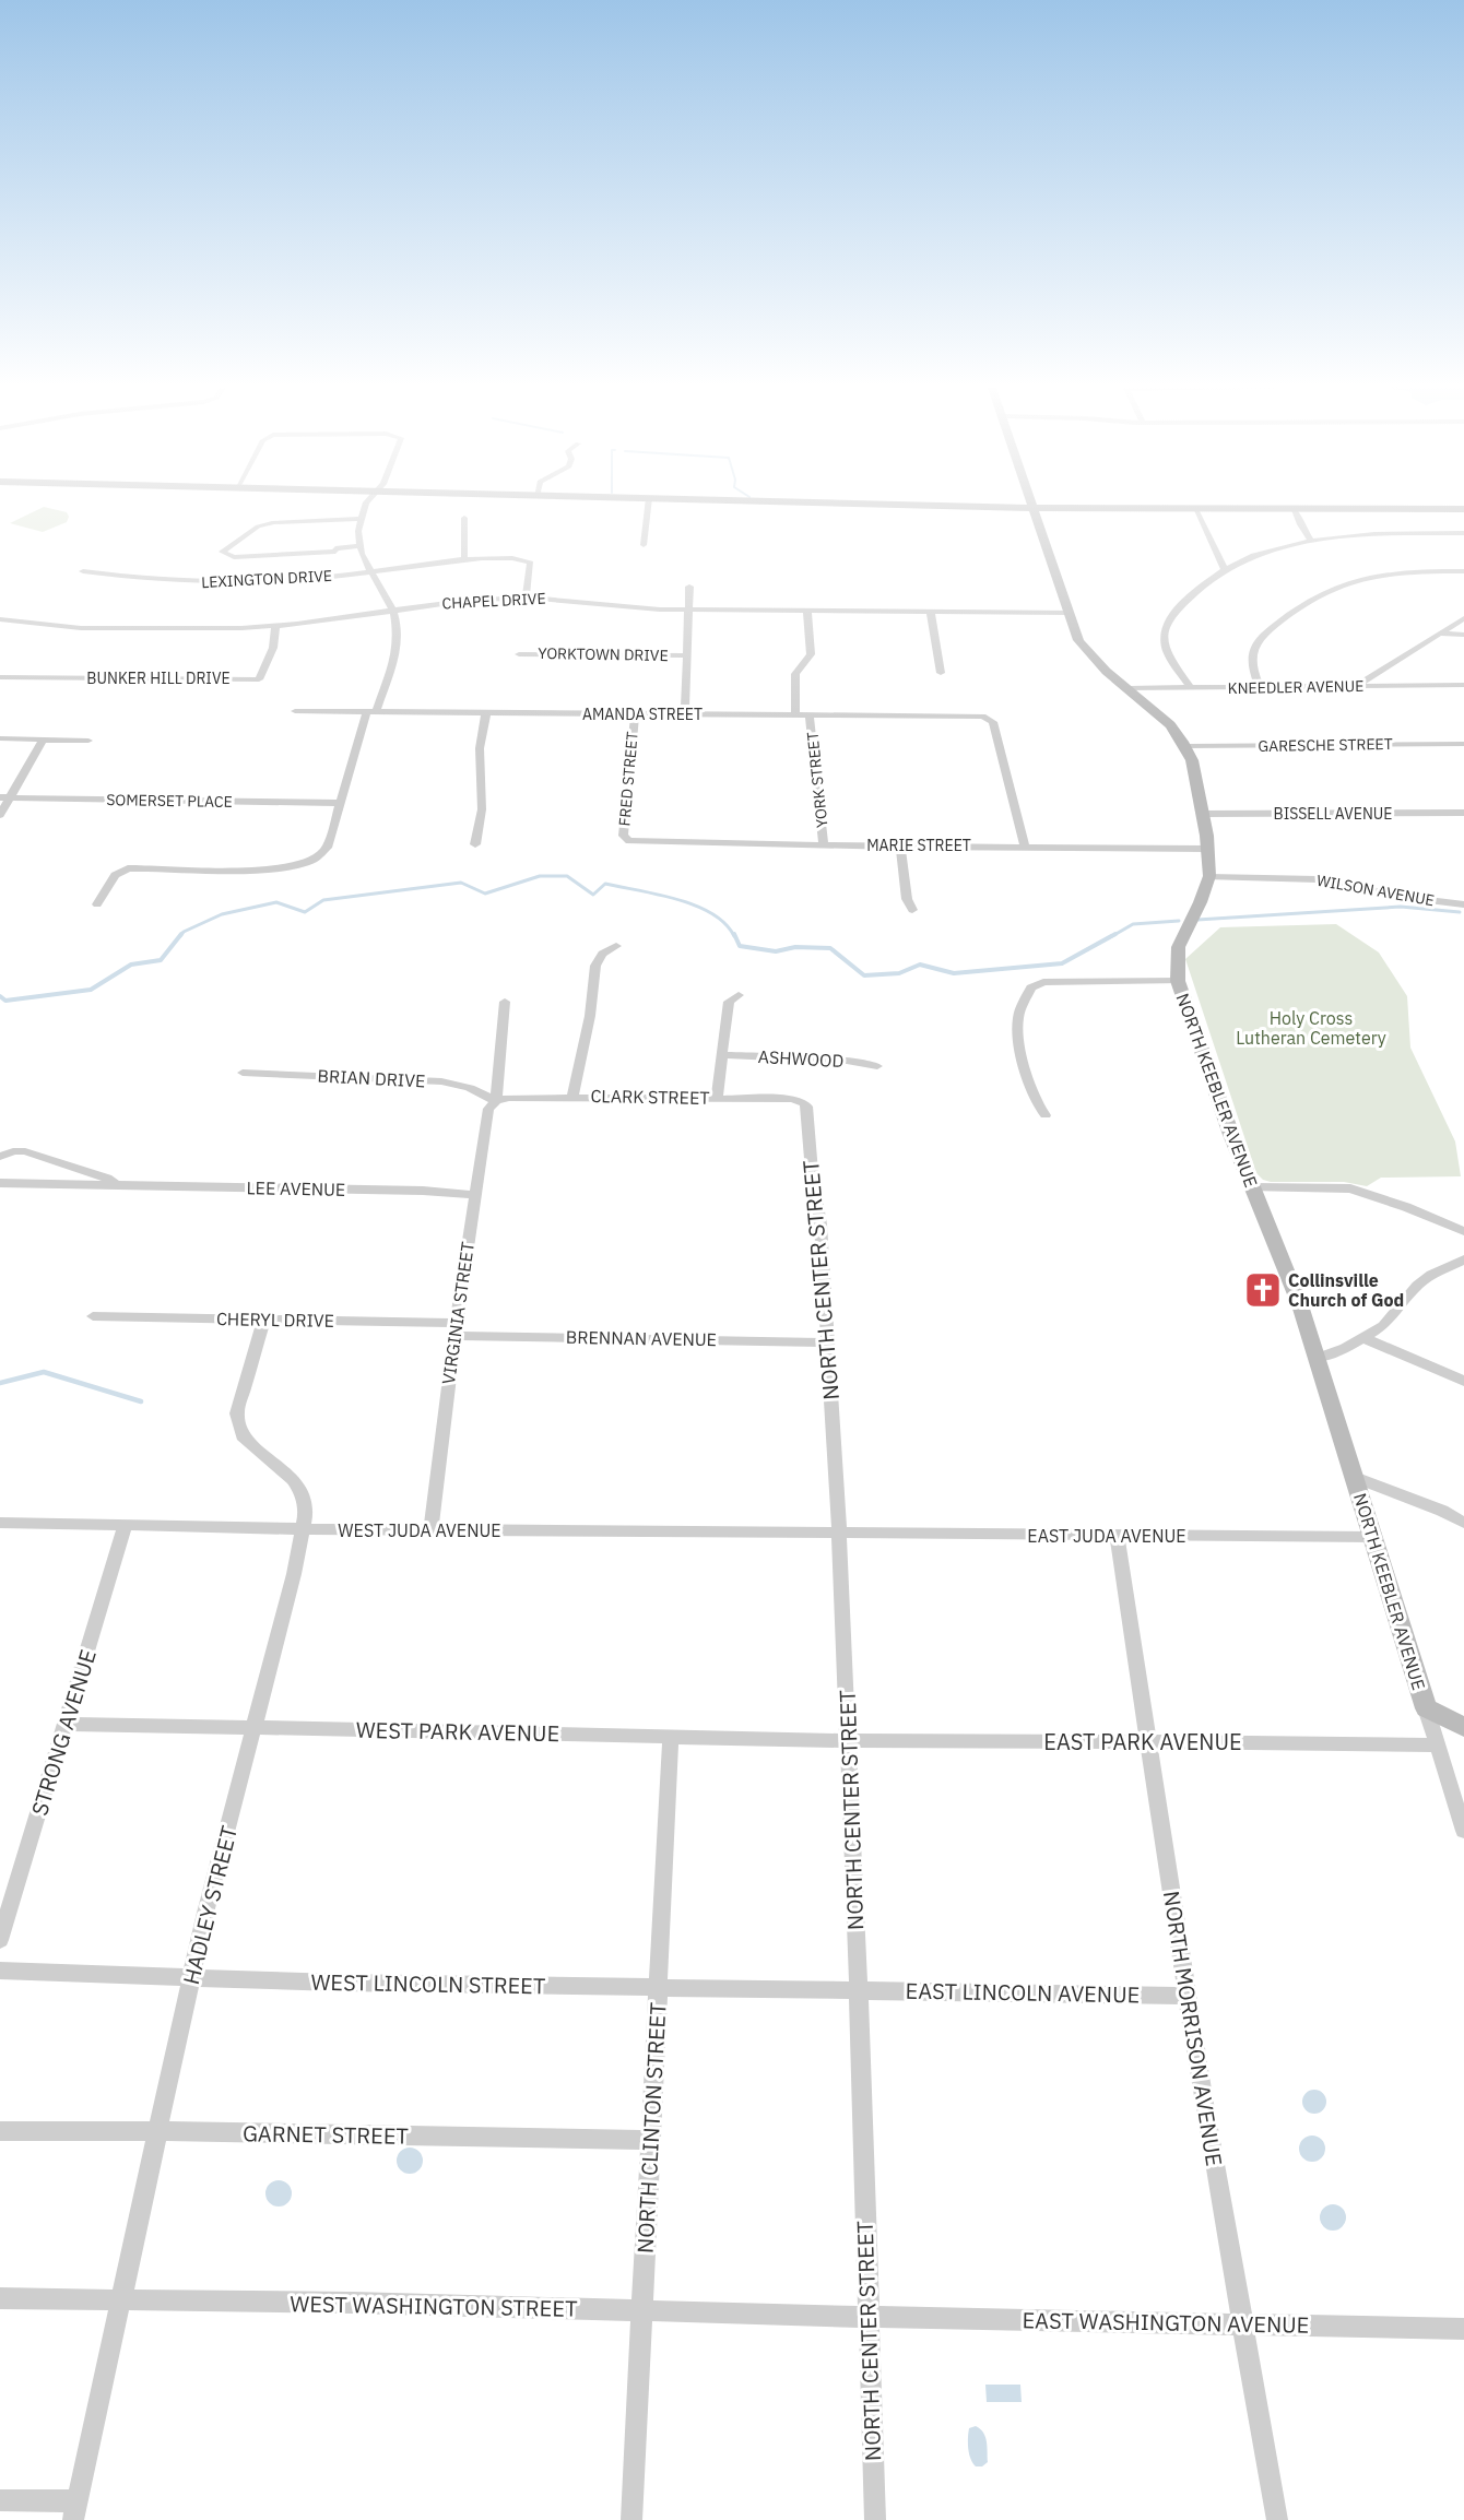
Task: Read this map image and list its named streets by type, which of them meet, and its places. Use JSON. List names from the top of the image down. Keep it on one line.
{"streets":{"street":["LEXINGTON DRIVE","CHAPEL DRIVE","YORKTOWN DRIVE","BUNKER HILL DRIVE","KNEEDLER AVENUE","AMANDA STREET","GARESCHE STREET","FRED STREET","YORK STREET","SOMERSET PLACE","BISSELL AVENUE","MARIE STREET","WILSON AVENUE","ASHWOOD","BRIAN DRIVE","NORTH KEEBLER AVENUE","CLARK STREET","LEE AVENUE","NORTH CENTER STREET","VIRGINIA STREET","CHERYL DRIVE","BRENNAN AVENUE","WEST JUDA AVENUE","EAST JUDA AVENUE","WEST PARK AVENUE","STRONG AVENUE","EAST PARK AVENUE","HADLEY STREET","WEST LINCOLN STREET","EAST LINCOLN AVENUE","NORTH MORRISON AVENUE","NORTH CLINTON STREET","GARNET STREET","WEST WASHINGTON STREET","EAST WASHINGTON AVENUE"]},"crossings":[["LEXINGTON DRIVE","CHAPEL DRIVE"],["CHAPEL DRIVE","BUNKER HILL DRIVE"],["CHAPEL DRIVE","NORTH KEEBLER AVENUE"],["KNEEDLER AVENUE","NORTH KEEBLER AVENUE"],["AMANDA STREET","FRED STREET"],["AMANDA STREET","YORK STREET"],["AMANDA STREET","MARIE STREET"],["GARESCHE STREET","NORTH KEEBLER AVENUE"],["FRED STREET","MARIE STREET"],["YORK STREET","MARIE STREET"],["BISSELL AVENUE","NORTH KEEBLER AVENUE"],["MARIE STREET","NORTH KEEBLER AVENUE"],["WILSON AVENUE","NORTH KEEBLER AVENUE"],["BRIAN DRIVE","CLARK STREET"],["BRIAN DRIVE","VIRGINIA STREET"],["NORTH KEEBLER AVENUE","EAST JUDA AVENUE"],["NORTH KEEBLER AVENUE","EAST PARK AVENUE"],["CLARK STREET","NORTH CENTER STREET"],["CLARK STREET","VIRGINIA STREET"],["LEE AVENUE","VIRGINIA STREET"],["NORTH CENTER STREET","BRENNAN AVENUE"],["NORTH CENTER STREET","WEST JUDA AVENUE"],["NORTH CENTER STREET","EAST JUDA AVENUE"],["NORTH CENTER STREET","WEST PARK AVENUE"],["NORTH CENTER STREET","EAST PARK AVENUE"],["NORTH CENTER STREET","WEST LINCOLN STREET"],["NORTH CENTER STREET","EAST LINCOLN AVENUE"],["NORTH CENTER STREET","WEST WASHINGTON STREET"],["NORTH CENTER STREET","EAST WASHINGTON AVENUE"],["VIRGINIA STREET","CHERYL DRIVE"],["VIRGINIA STREET","BRENNAN AVENUE"],["VIRGINIA STREET","WEST JUDA AVENUE"],["CHERYL DRIVE","BRENNAN AVENUE"],["CHERYL DRIVE","HADLEY STREET"],["WEST JUDA AVENUE","EAST JUDA AVENUE"],["WEST JUDA AVENUE","STRONG AVENUE"],["WEST JUDA AVENUE","HADLEY STREET"],["EAST JUDA AVENUE","NORTH MORRISON AVENUE"],["WEST PARK AVENUE","STRONG AVENUE"],["WEST PARK AVENUE","EAST PARK AVENUE"],["WEST PARK AVENUE","HADLEY STREET"],["WEST PARK AVENUE","NORTH CLINTON STREET"],["EAST PARK AVENUE","NORTH MORRISON AVENUE"],["HADLEY STREET","WEST LINCOLN STREET"],["HADLEY STREET","GARNET STREET"],["HADLEY STREET","WEST WASHINGTON STREET"],["WEST LINCOLN STREET","EAST LINCOLN AVENUE"],["WEST LINCOLN STREET","NORTH CLINTON STREET"],["EAST LINCOLN AVENUE","NORTH MORRISON AVENUE"],["NORTH MORRISON AVENUE","EAST WASHINGTON AVENUE"],["NORTH CLINTON STREET","GARNET STREET"],["NORTH CLINTON STREET","WEST WASHINGTON STREET"],["WEST WASHINGTON STREET","EAST WASHINGTON AVENUE"]],"parks":["Holy Cross Lutheran Cemetery"],"places":{"church":["Collinsville Church of God"]}}
